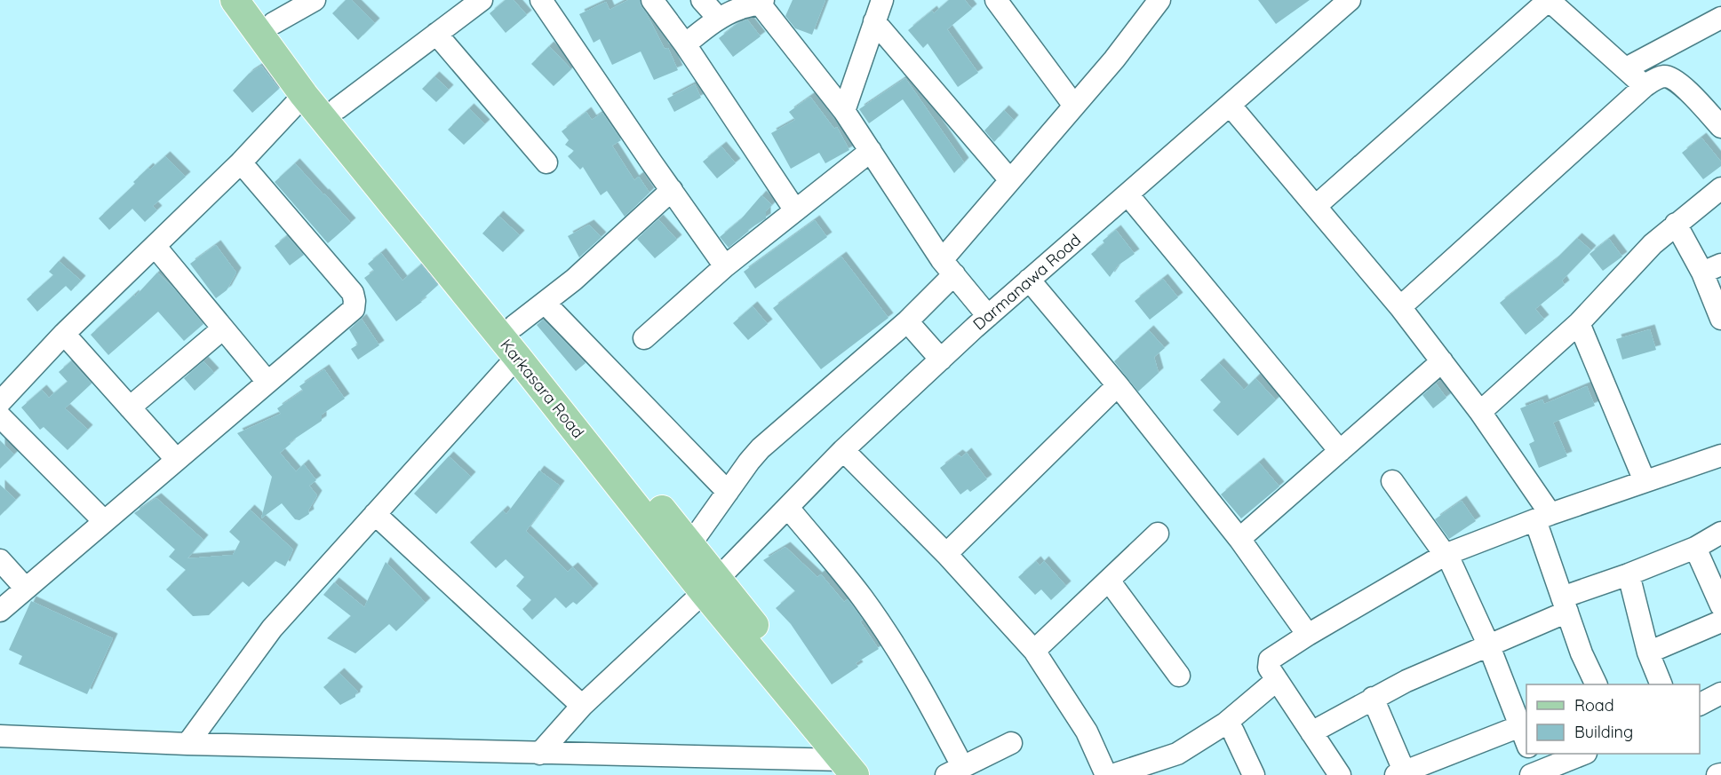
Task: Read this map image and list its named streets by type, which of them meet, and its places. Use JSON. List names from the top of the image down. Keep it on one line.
{"streets":{"main road":["Karkasara Road"],"street":["Darmanawa Road"]},"crossings":[["Darmanawa Road","Karkasara Road"]],"legend":["Road","Building"]}
